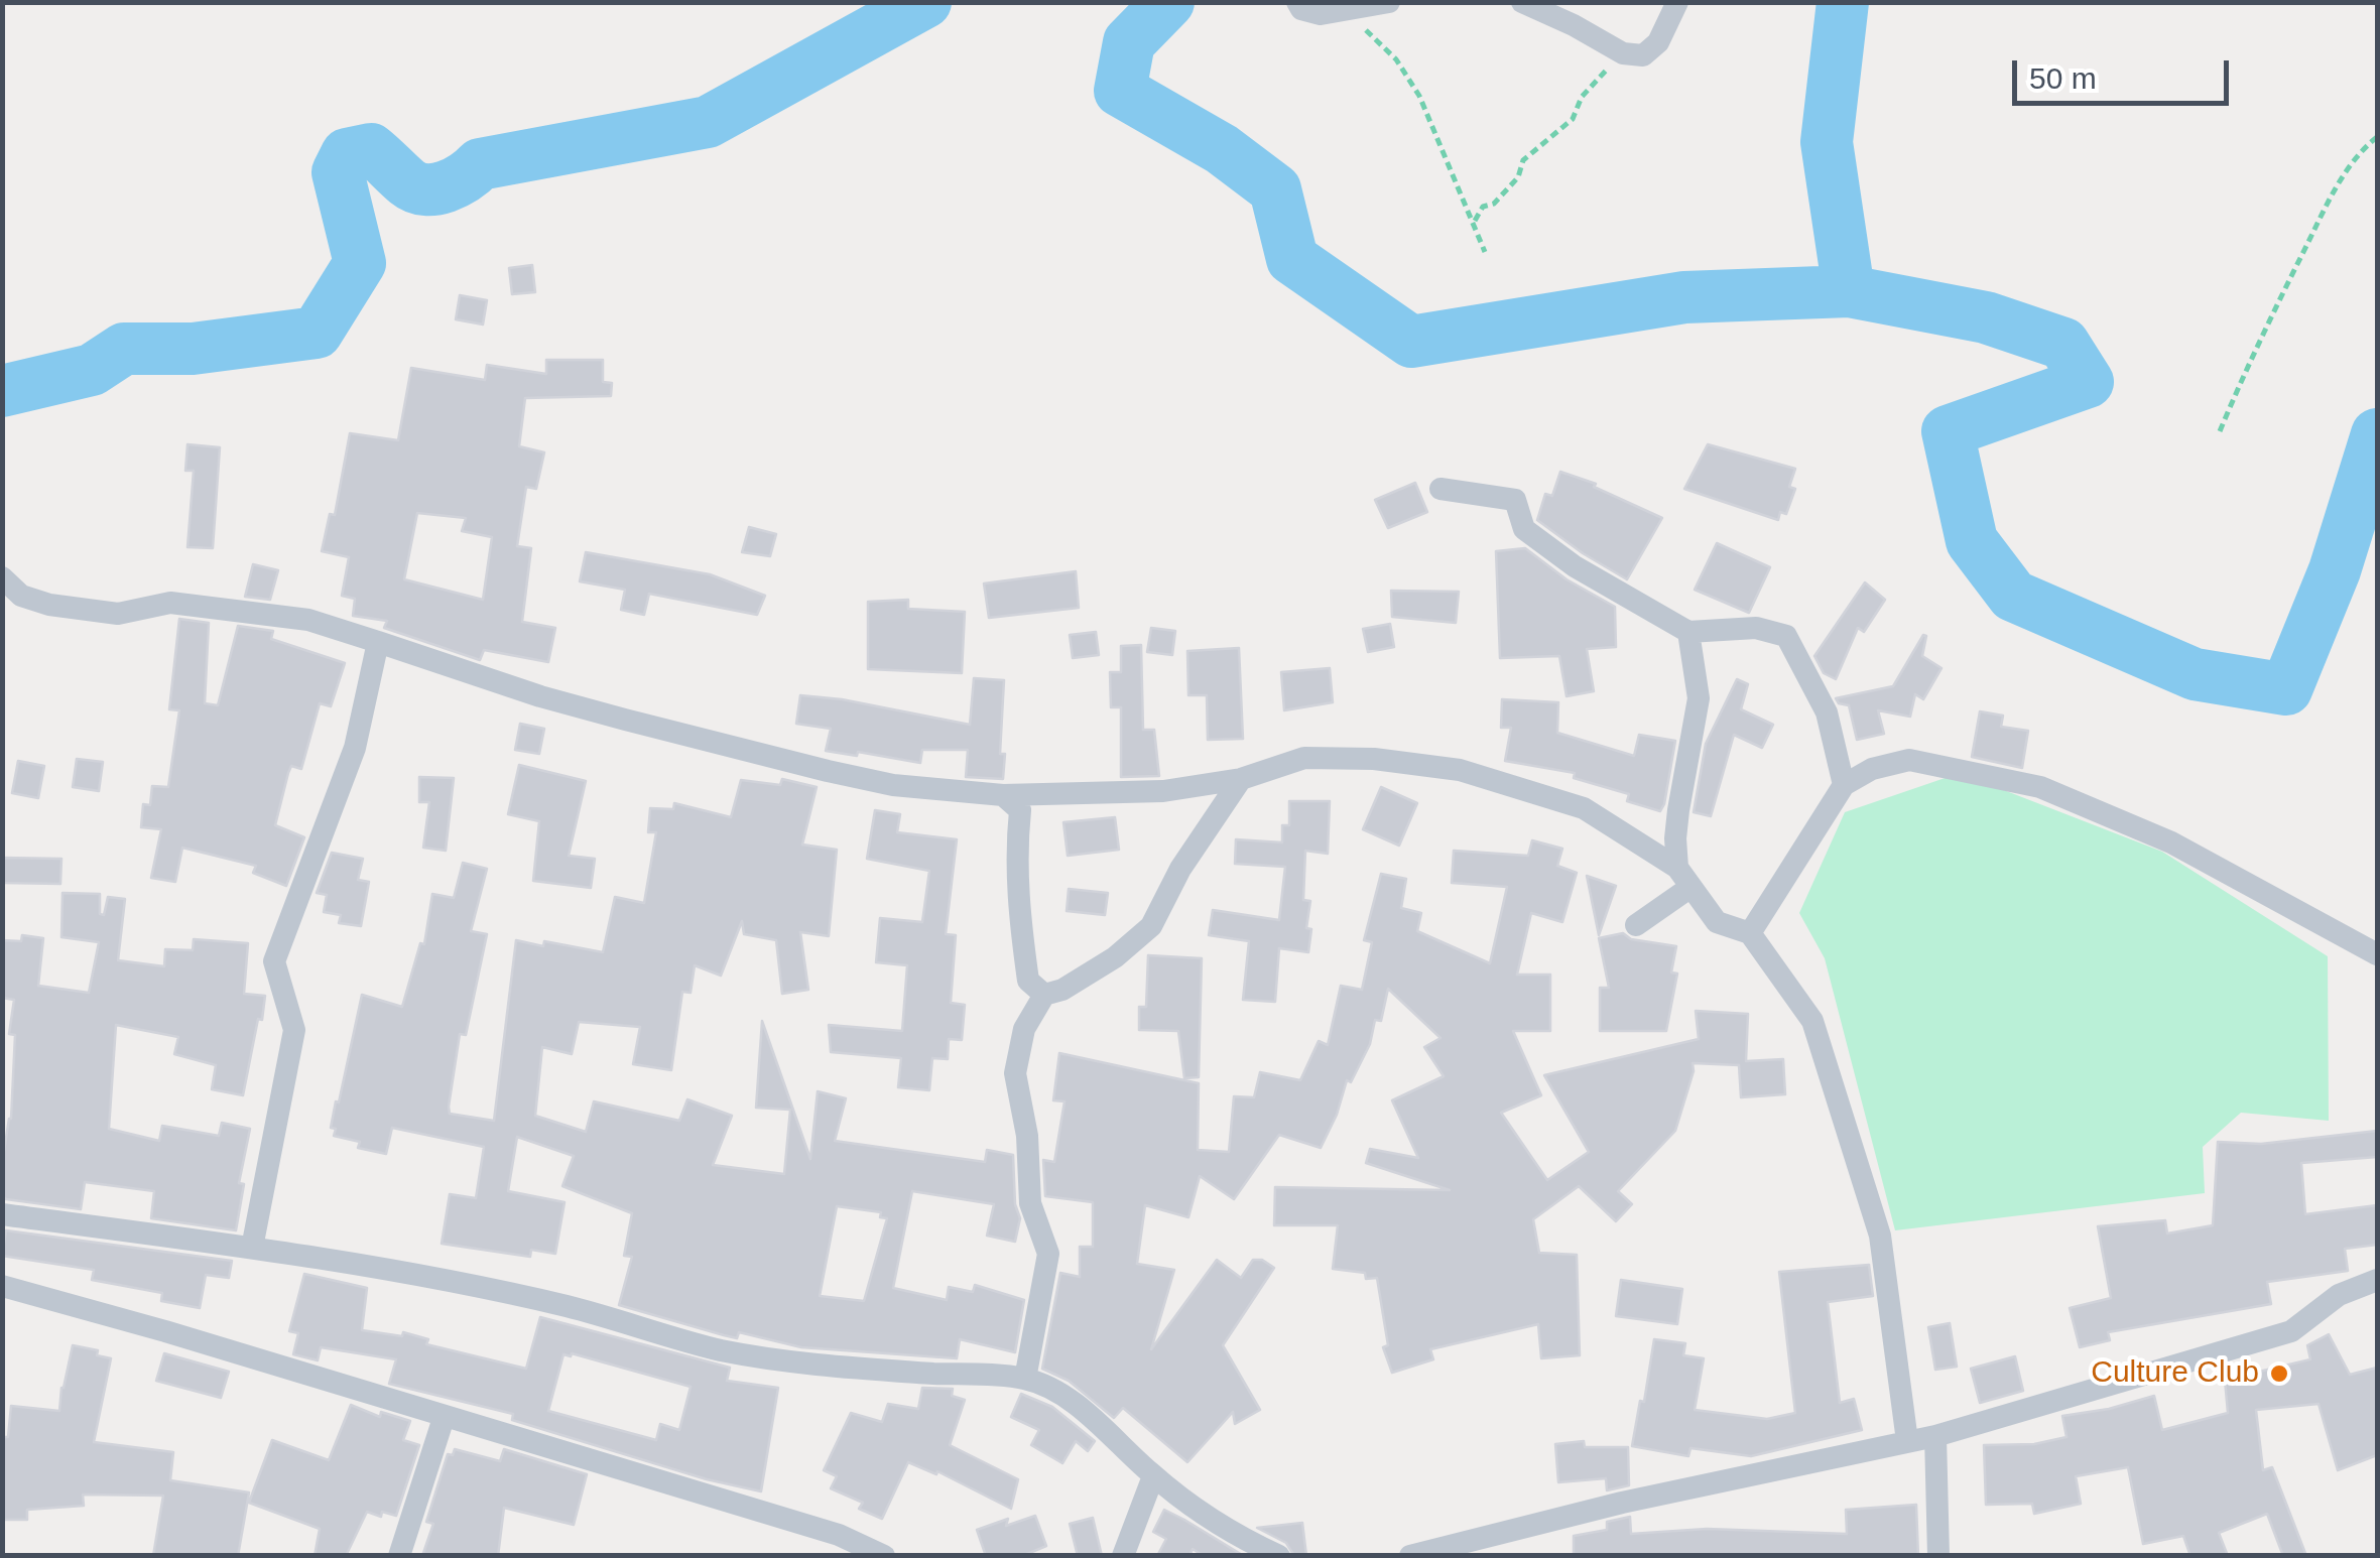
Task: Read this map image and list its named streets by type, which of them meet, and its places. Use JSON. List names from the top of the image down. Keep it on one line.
{"places":["Culture Club"],"scale_bar":"50 m"}
